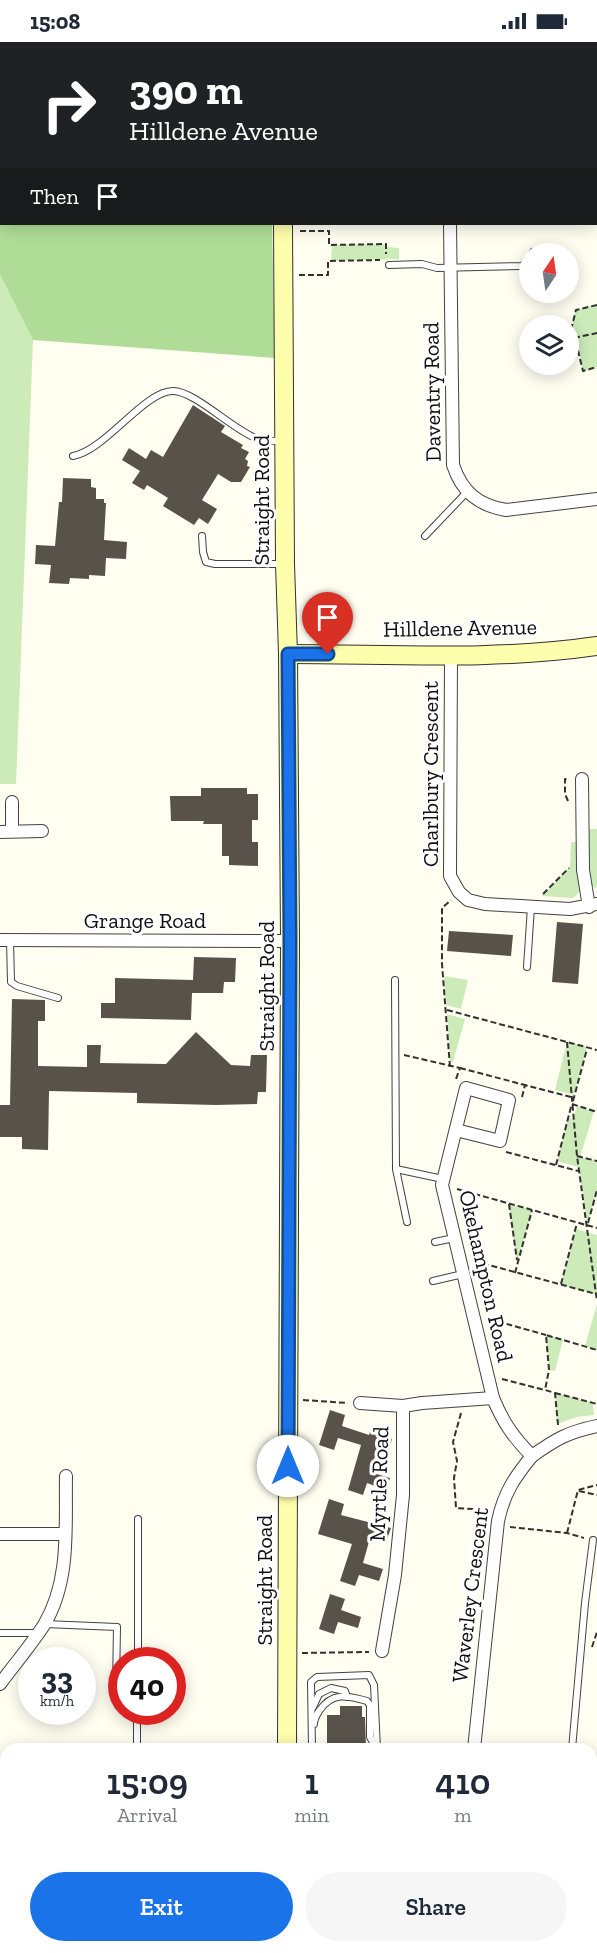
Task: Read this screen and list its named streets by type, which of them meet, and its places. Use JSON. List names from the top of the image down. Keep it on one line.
{"streets":{"street":["Daventry Road","Straight Road","Hilldene Avenue","Charlbury Crescent","Grange Road","Okehampton Road","Myrtle Road","Waverley Crescent"]},"crossings":[["Straight Road","Hilldene Avenue"],["Straight Road","Grange Road"],["Hilldene Avenue","Charlbury Crescent"],["Okehampton Road","Myrtle Road"]],"north":"top","page":{"status":"15:08","turn":["390 m","Hilldene Avenue"],"then":"Then","speed":"33 km/h","limit":"40","eta":["15:09","Arrival","1","min","410","m"],"buttons":["Exit","Share"]}}
